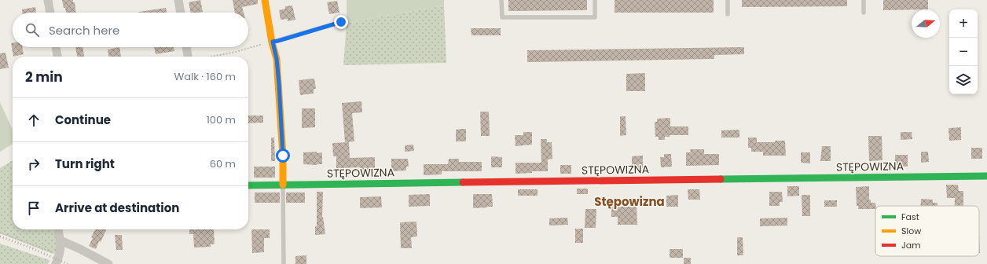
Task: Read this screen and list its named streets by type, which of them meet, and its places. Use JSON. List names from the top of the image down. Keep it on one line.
{"streets":{"street":["STĘPOWIZNA"]},"districts":["Stępowizna"],"legend":["Fast","Slow","Jam"],"north":"right","page":{"map_buttons":["+","−"],"search":"Search here","heading":["2 min","Walk · 160 m"],"list":[["Continue","100 m"],["Turn right","60 m"],"Arrive at destination"]}}
